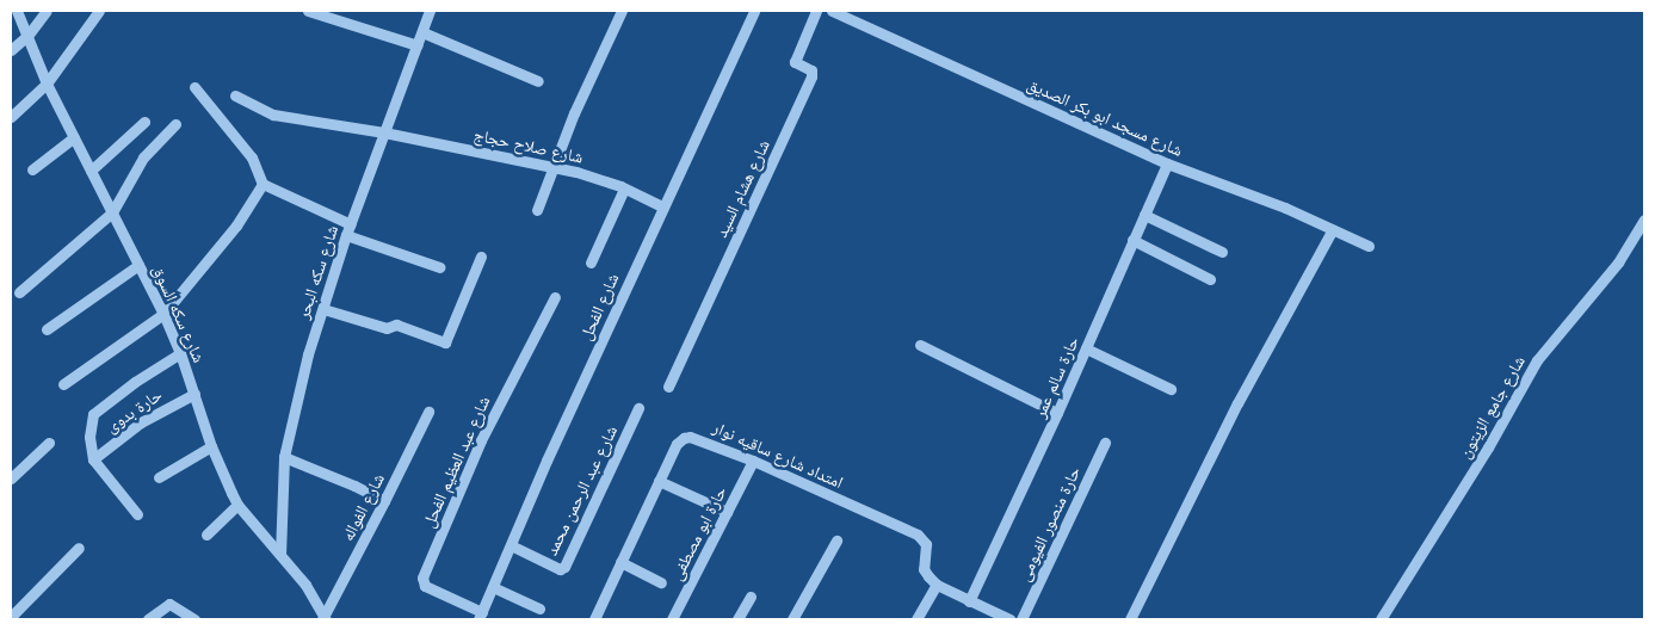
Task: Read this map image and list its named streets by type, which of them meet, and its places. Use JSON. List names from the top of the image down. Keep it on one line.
{"streets":{"street":["شارع مسجد ابو بكر الصديق","شارع صلاح حجاج","شارع هشام السيد","شارع سكه البحر","شارع الفحل","شارع سكه السوق","حارة سالم عمر","شارع جامع الزيتون","حارة بدوى","امتداد شارع ساقيه نوار","شارع عبد العظيم الفحل","شارع عبد الرحمن محمد","شارع الفواله","حارة منصور الفيومى","حارة ابو مصطفى"]},"crossings":[["شارع مسجد ابو بكر الصديق","حارة سالم عمر"],["شارع صلاح حجاج","شارع سكه البحر"],["شارع صلاح حجاج","شارع الفحل"],["شارع سكه البحر","شارع سكه السوق"],["شارع الفحل","شارع عبد العظيم الفحل"],["شارع الفحل","شارع عبد الرحمن محمد"],["شارع سكه السوق","حارة بدوى"],["شارع سكه السوق","شارع الفواله"],["امتداد شارع ساقيه نوار","حارة ابو مصطفى"]]}
